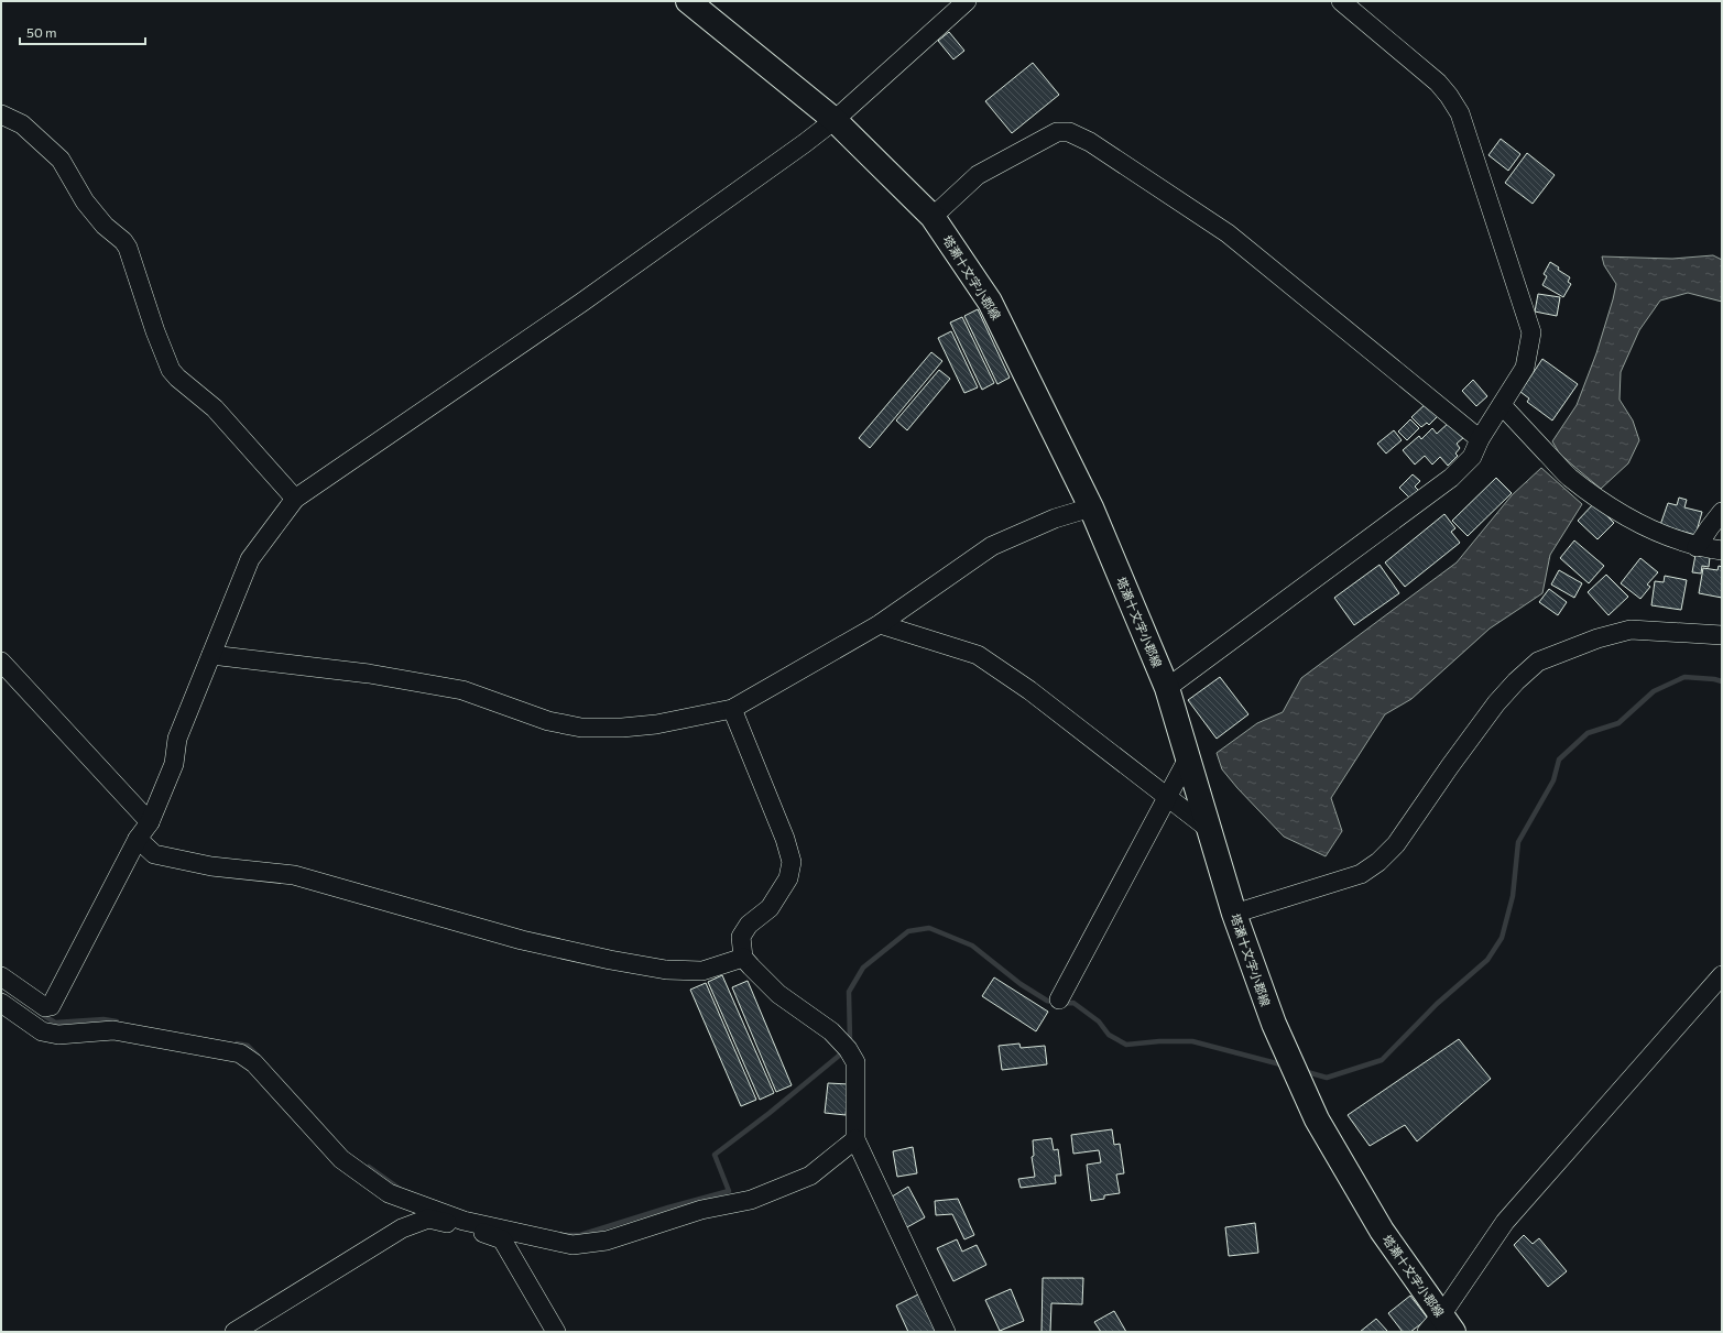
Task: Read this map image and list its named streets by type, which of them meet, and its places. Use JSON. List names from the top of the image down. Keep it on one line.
{"streets":{"main road":["塔瀬十文字小郡線"]},"scale_bar":"50 m"}
